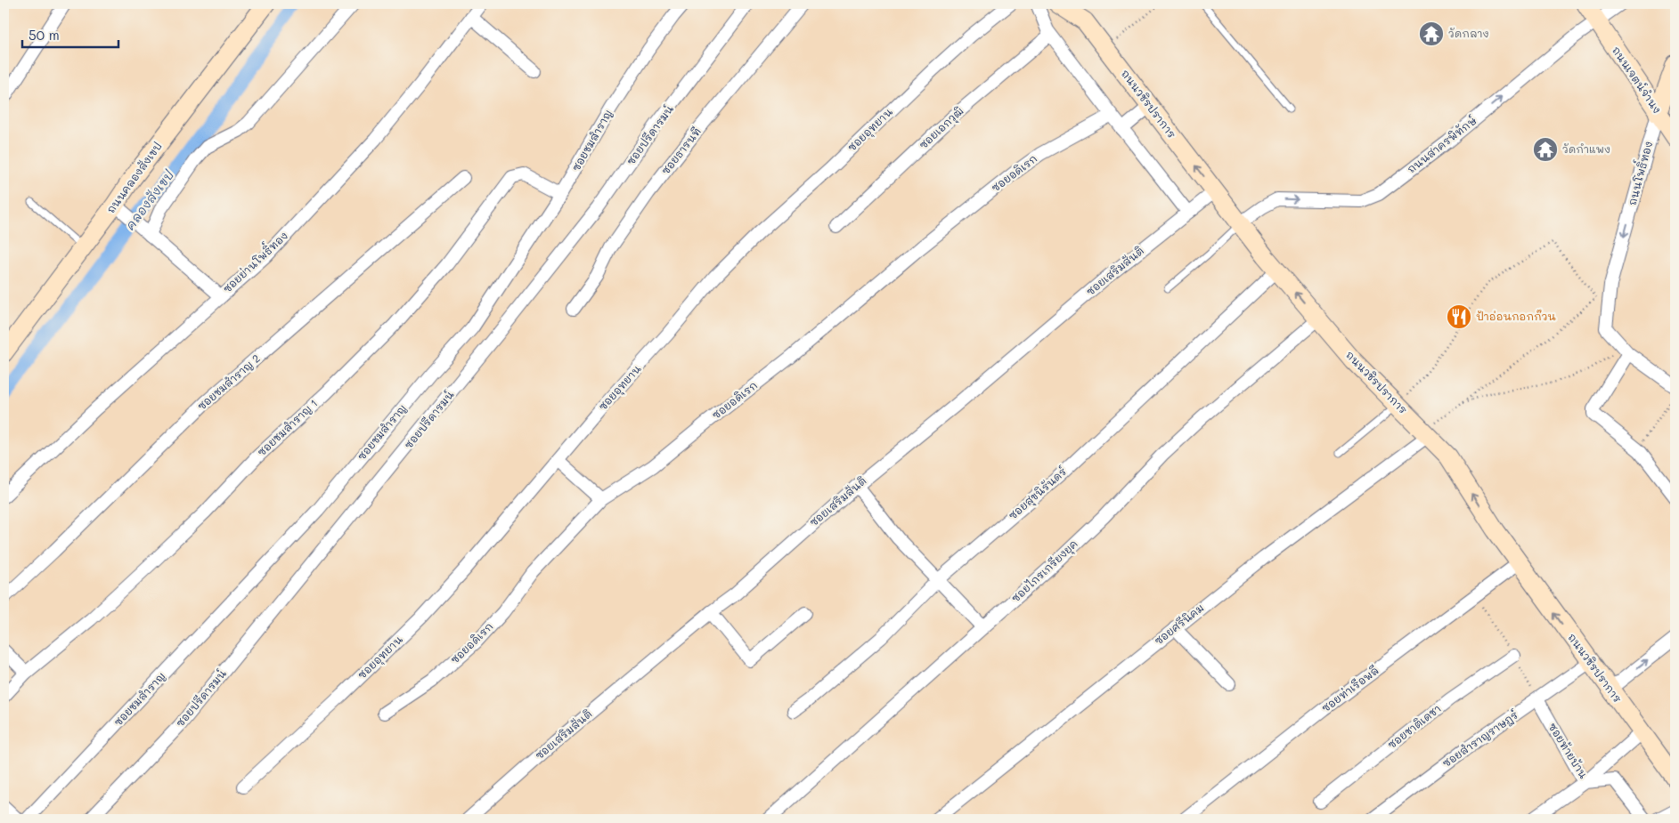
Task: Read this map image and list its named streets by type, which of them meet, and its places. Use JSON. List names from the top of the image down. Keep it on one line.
{"streets":{"street":["ถนนเจตน์จำนง","ถนนวชิรปราการ","ซอยเอกวุฒิ","ซอยอุทยาน","ซอยปรีดารมน์","ซอยชมสำราญ","ถนนสาครพิทักษ์","ซอยธารนที","ซอยอดิเรก","ถนนโพธิ์ทอง","ถนนคลองสังเขป","ซอยย่านโพธิ์ทอง","ซอยเสริมสันติ","ซอยชมสำราญ 2","ซอยชมสำราญ 1","ซอยสุขนิรันดร์","ซอยไกรเกรียงยุค","ซอยศรีนิคม","ซอยท่าเรือพลี","ซอยชาติเดชา","ซอยสำราญราษฎร์","ซอยท้ายบ้าน"]},"crossings":[["ถนนเจตน์จำนง","ถนนสาครพิทักษ์"],["ถนนเจตน์จำนง","ถนนโพธิ์ทอง"],["ถนนวชิรปราการ","ถนนสาครพิทักษ์"],["ถนนวชิรปราการ","ซอยเสริมสันติ"],["ถนนวชิรปราการ","ซอยสุขนิรันดร์"],["ถนนวชิรปราการ","ซอยไกรเกรียงยุค"],["ถนนวชิรปราการ","ซอยศรีนิคม"],["ถนนวชิรปราการ","ซอยท่าเรือพลี"],["ถนนวชิรปราการ","ซอยสำราญราษฎร์"],["ซอยชมสำราญ","ซอยชมสำราญ 1"],["ซอยสำราญราษฎร์","ซอยท้ายบ้าน"]],"one_way":["ถนนวชิรปราการ","ถนนสาครพิทักษ์","ถนนโพธิ์ทอง"],"water":["คลองสังเขป"],"places":{"temple":["วัดกลาง","วัดกำแพง"],"restaurant":["ป้าอ่อนกอกก๊วน"]},"scale_bar":"50 m"}
